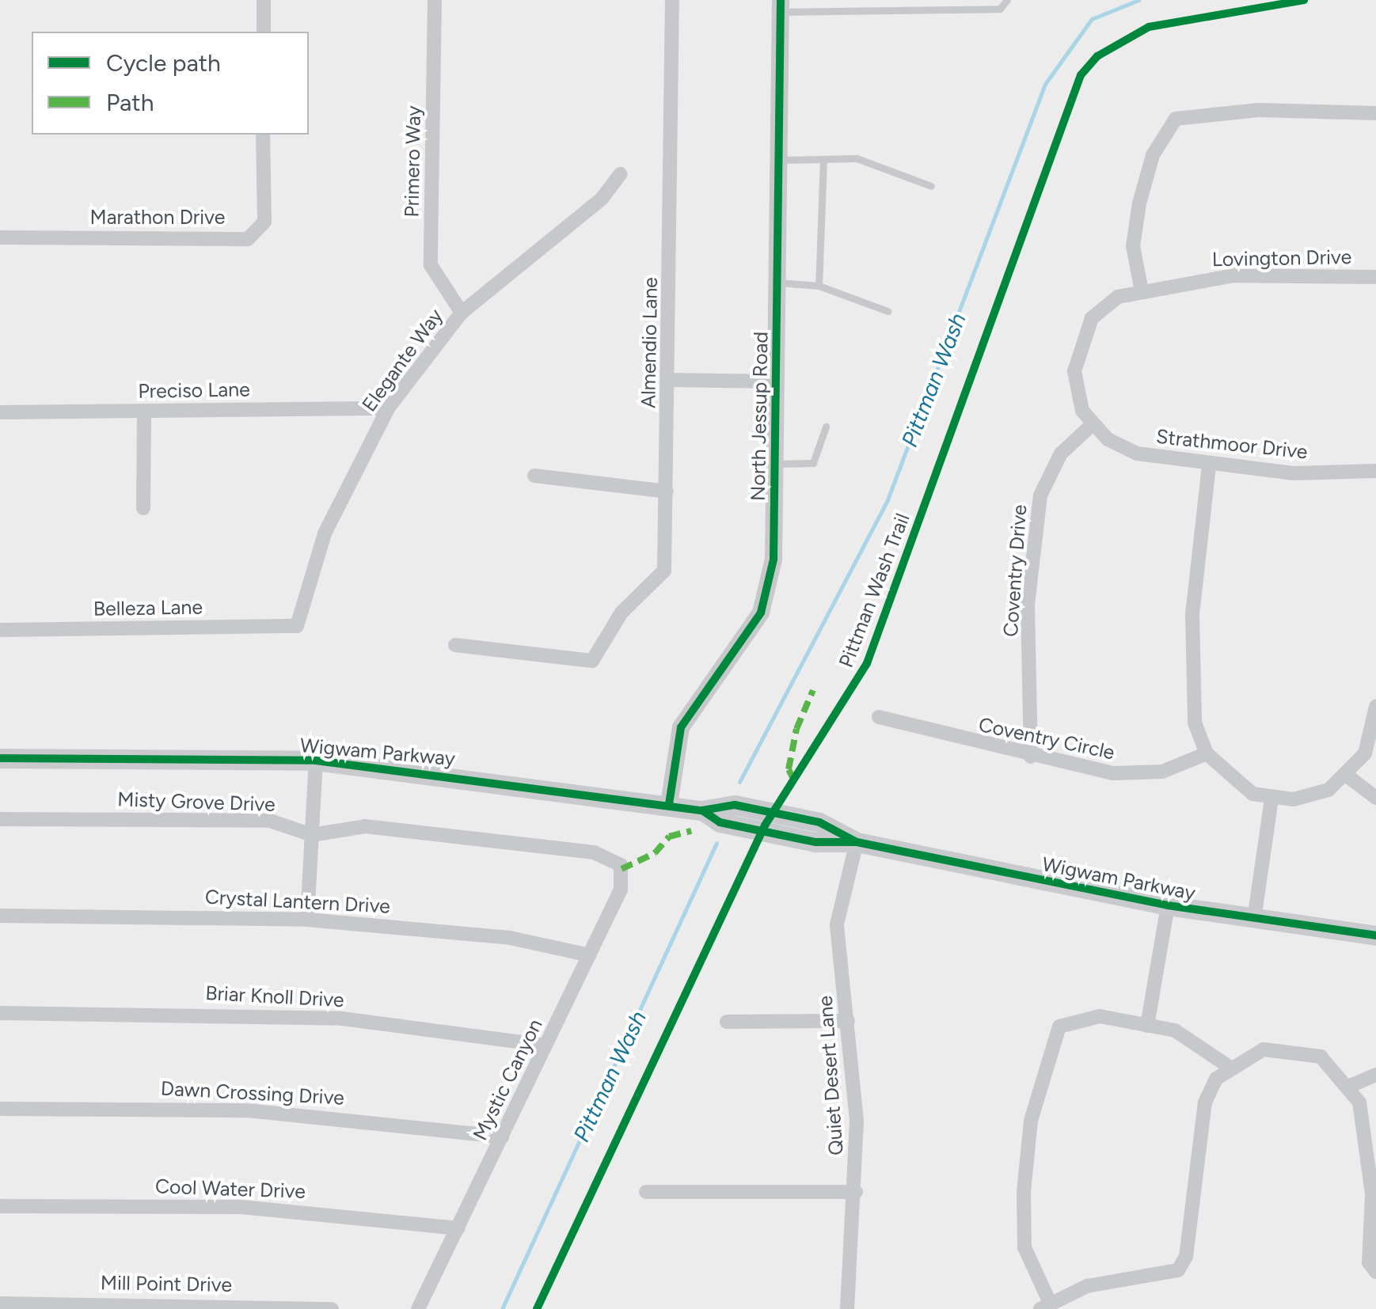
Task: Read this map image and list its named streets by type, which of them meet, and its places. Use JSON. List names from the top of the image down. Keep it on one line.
{"streets":{"main road":["Wigwam Parkway"],"street":["Primero Way","Marathon Drive","Lovington Drive","Almendio Lane","Elegante Way","Preciso Lane","North Jessup Road","Strathmoor Drive","Coventry Drive","Belleza Lane","Coventry Circle","Misty Grove Drive","Crystal Lantern Drive","Briar Knoll Drive","Quiet Desert Lane","Mystic Canyon","Dawn Crossing Drive","Cool Water Drive","Mill Point Drive"],"cycle path":["Pittman Wash Trail"]},"crossings":[["Primero Way","Elegante Way"],["Elegante Way","Preciso Lane"],["Elegante Way","Belleza Lane"],["North Jessup Road","Wigwam Parkway"],["Strathmoor Drive","Coventry Drive"],["Coventry Drive","Coventry Circle"],["Wigwam Parkway","Quiet Desert Lane"],["Misty Grove Drive","Mystic Canyon"],["Crystal Lantern Drive","Mystic Canyon"],["Briar Knoll Drive","Mystic Canyon"],["Mystic Canyon","Dawn Crossing Drive"],["Mystic Canyon","Cool Water Drive"]],"water":["Pittman Wash"],"legend":["Cycle path","Path"]}
